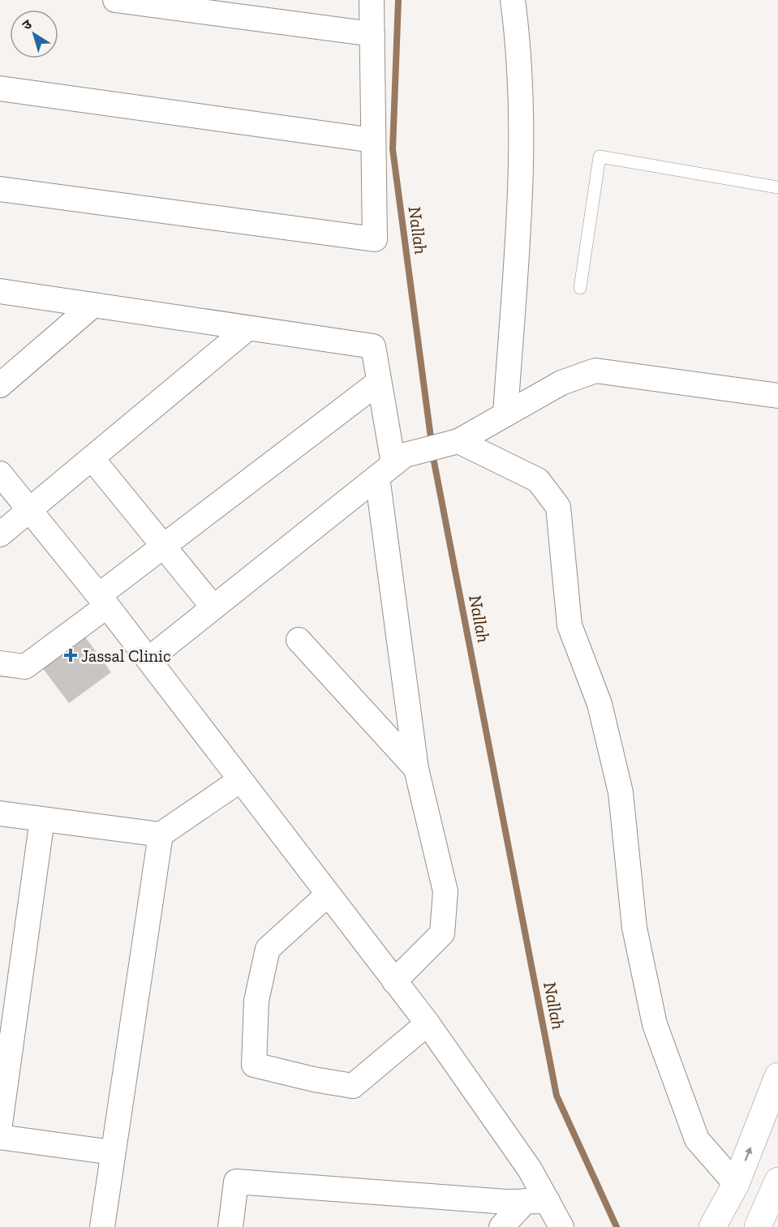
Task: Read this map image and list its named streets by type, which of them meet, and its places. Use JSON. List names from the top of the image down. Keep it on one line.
{"water":["Nallah"],"places":{"health":["Jassal Clinic"]},"north":"top left"}
